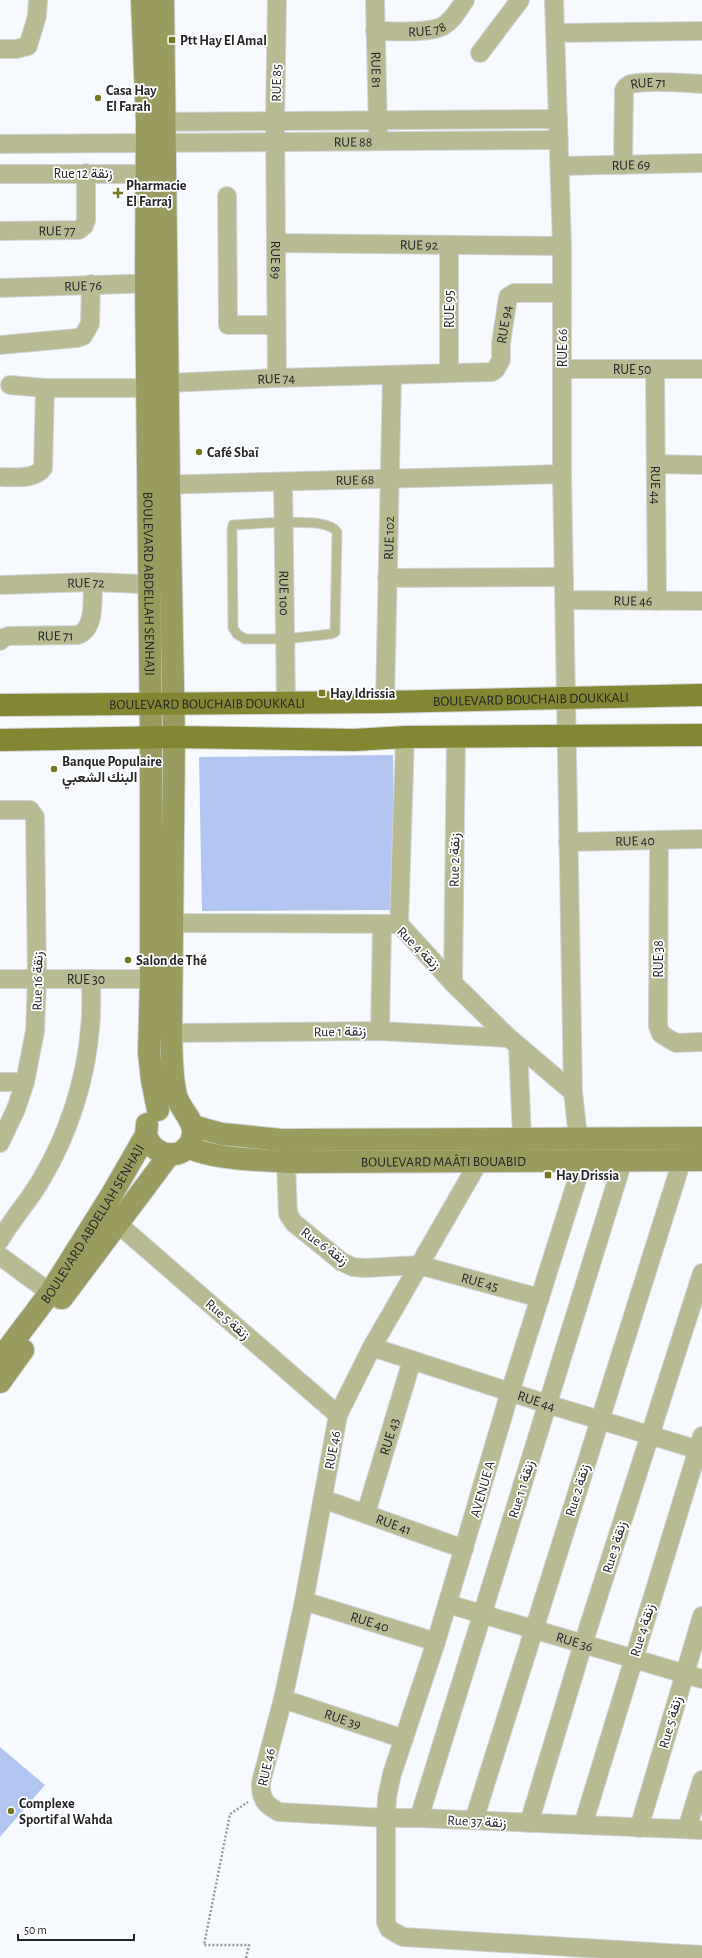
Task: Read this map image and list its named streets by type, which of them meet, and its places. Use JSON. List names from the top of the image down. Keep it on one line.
{"streets":{"main road":["BOULEVARD BOUCHAIB DOUKKALI"],"street":["RUE 78","RUE 81","RUE 85","RUE 71","RUE 88","RUE 69","Rue 12 زنقة","RUE 77","RUE 92","RUE 89","RUE 76","RUE 95","RUE 94","RUE 66","RUE 50","RUE 74","RUE 68","RUE 44","RUE 102","RUE 72","BOULEVARD ABDELLAH SENHAJI","RUE 100","RUE 46","RUE 40","Rue 2 زنقة","Rue 4 زنقة","RUE 38","RUE 30","Rue 16 زنقة","Rue 1 زنقة","BOULEVARD MAÂTI BOUABID","Rue 6 زنقة","RUE 45","Rue 5 زنقة","RUE 43","AVENUE A","Rue 1 زنقة 1","RUE 41","Rue 3 زنقة","RUE 36","RUE 39","Rue 37 زنقة"]},"crossings":[["RUE 78","RUE 81"],["RUE 81","RUE 88"],["RUE 85","RUE 88"],["RUE 85","RUE 89"],["RUE 71","RUE 69"],["RUE 71","RUE 72"],["RUE 88","RUE 89"],["RUE 88","RUE 66"],["RUE 88","BOULEVARD ABDELLAH SENHAJI"],["RUE 69","RUE 66"],["Rue 12 زنقة","RUE 77"],["Rue 12 زنقة","BOULEVARD ABDELLAH SENHAJI"],["RUE 92","RUE 89"],["RUE 92","RUE 95"],["RUE 92","RUE 66"],["RUE 89","RUE 74"],["RUE 76","BOULEVARD ABDELLAH SENHAJI"],["RUE 95","RUE 74"],["RUE 94","RUE 66"],["RUE 94","RUE 74"],["RUE 66","RUE 50"],["RUE 66","RUE 68"],["RUE 66","RUE 46"],["RUE 66","BOULEVARD BOUCHAIB DOUKKALI"],["RUE 66","RUE 40"],["RUE 66","Rue 4 زنقة"],["RUE 50","RUE 44"],["RUE 74","RUE 102"],["RUE 74","BOULEVARD ABDELLAH SENHAJI"],["RUE 68","RUE 102"],["RUE 68","BOULEVARD ABDELLAH SENHAJI"],["RUE 68","RUE 100"],["RUE 44","RUE 46"],["RUE 44","Rue 2 زنقة"],["RUE 44","Rue 4 زنقة"],["RUE 44","RUE 43"],["RUE 44","AVENUE A"],["RUE 44","Rue 1 زنقة 1"],["RUE 44","Rue 3 زنقة"],["RUE 102","BOULEVARD BOUCHAIB DOUKKALI"],["RUE 72","BOULEVARD ABDELLAH SENHAJI"],["BOULEVARD ABDELLAH SENHAJI","BOULEVARD BOUCHAIB DOUKKALI"],["BOULEVARD ABDELLAH SENHAJI","Rue 4 زنقة"],["BOULEVARD ABDELLAH SENHAJI","RUE 30"],["BOULEVARD ABDELLAH SENHAJI","Rue 1 زنقة"],["BOULEVARD ABDELLAH SENHAJI","BOULEVARD MAÂTI BOUABID"],["BOULEVARD ABDELLAH SENHAJI","Rue 5 زنقة"],["RUE 100","BOULEVARD BOUCHAIB DOUKKALI"],["RUE 46","RUE 40"],["RUE 46","BOULEVARD MAÂTI BOUABID"],["RUE 46","Rue 6 زنقة"],["RUE 46","RUE 45"],["RUE 46","Rue 5 زنقة"],["RUE 46","RUE 41"],["RUE 46","RUE 39"],["RUE 46","Rue 37 زنقة"],["RUE 40","RUE 38"],["RUE 40","AVENUE A"],["Rue 2 زنقة","Rue 4 زنقة"],["Rue 2 زنقة","BOULEVARD MAÂTI BOUABID"],["Rue 2 زنقة","RUE 36"],["Rue 2 زنقة","Rue 37 زنقة"],["Rue 4 زنقة","Rue 1 زنقة"],["Rue 4 زنقة","RUE 36"],["Rue 4 زنقة","Rue 37 زنقة"],["RUE 30","Rue 16 زنقة"],["BOULEVARD MAÂTI BOUABID","Rue 6 زنقة"],["BOULEVARD MAÂTI BOUABID","AVENUE A"],["BOULEVARD MAÂTI BOUABID","Rue 1 زنقة 1"],["Rue 6 زنقة","RUE 45"],["RUE 45","AVENUE A"],["Rue 5 زنقة","RUE 36"],["Rue 5 زنقة","Rue 37 زنقة"],["RUE 43","RUE 41"],["AVENUE A","RUE 41"],["AVENUE A","RUE 36"],["AVENUE A","RUE 39"],["AVENUE A","Rue 37 زنقة"],["Rue 1 زنقة 1","RUE 36"],["Rue 1 زنقة 1","Rue 37 زنقة"],["Rue 3 زنقة","RUE 36"],["Rue 3 زنقة","Rue 37 زنقة"]],"places":{"transit":["Ptt Hay El Amal","Hay Idrissia","Hay Drissia"],"other":["Casa Hay El Farah","Café Sbaï","Banque Populaire البنك الشعبي","Salon de Thé","Complexe Sportif al Wahda"],"health":["Pharmacie El Farraj"]},"scale_bar":"50 m"}
